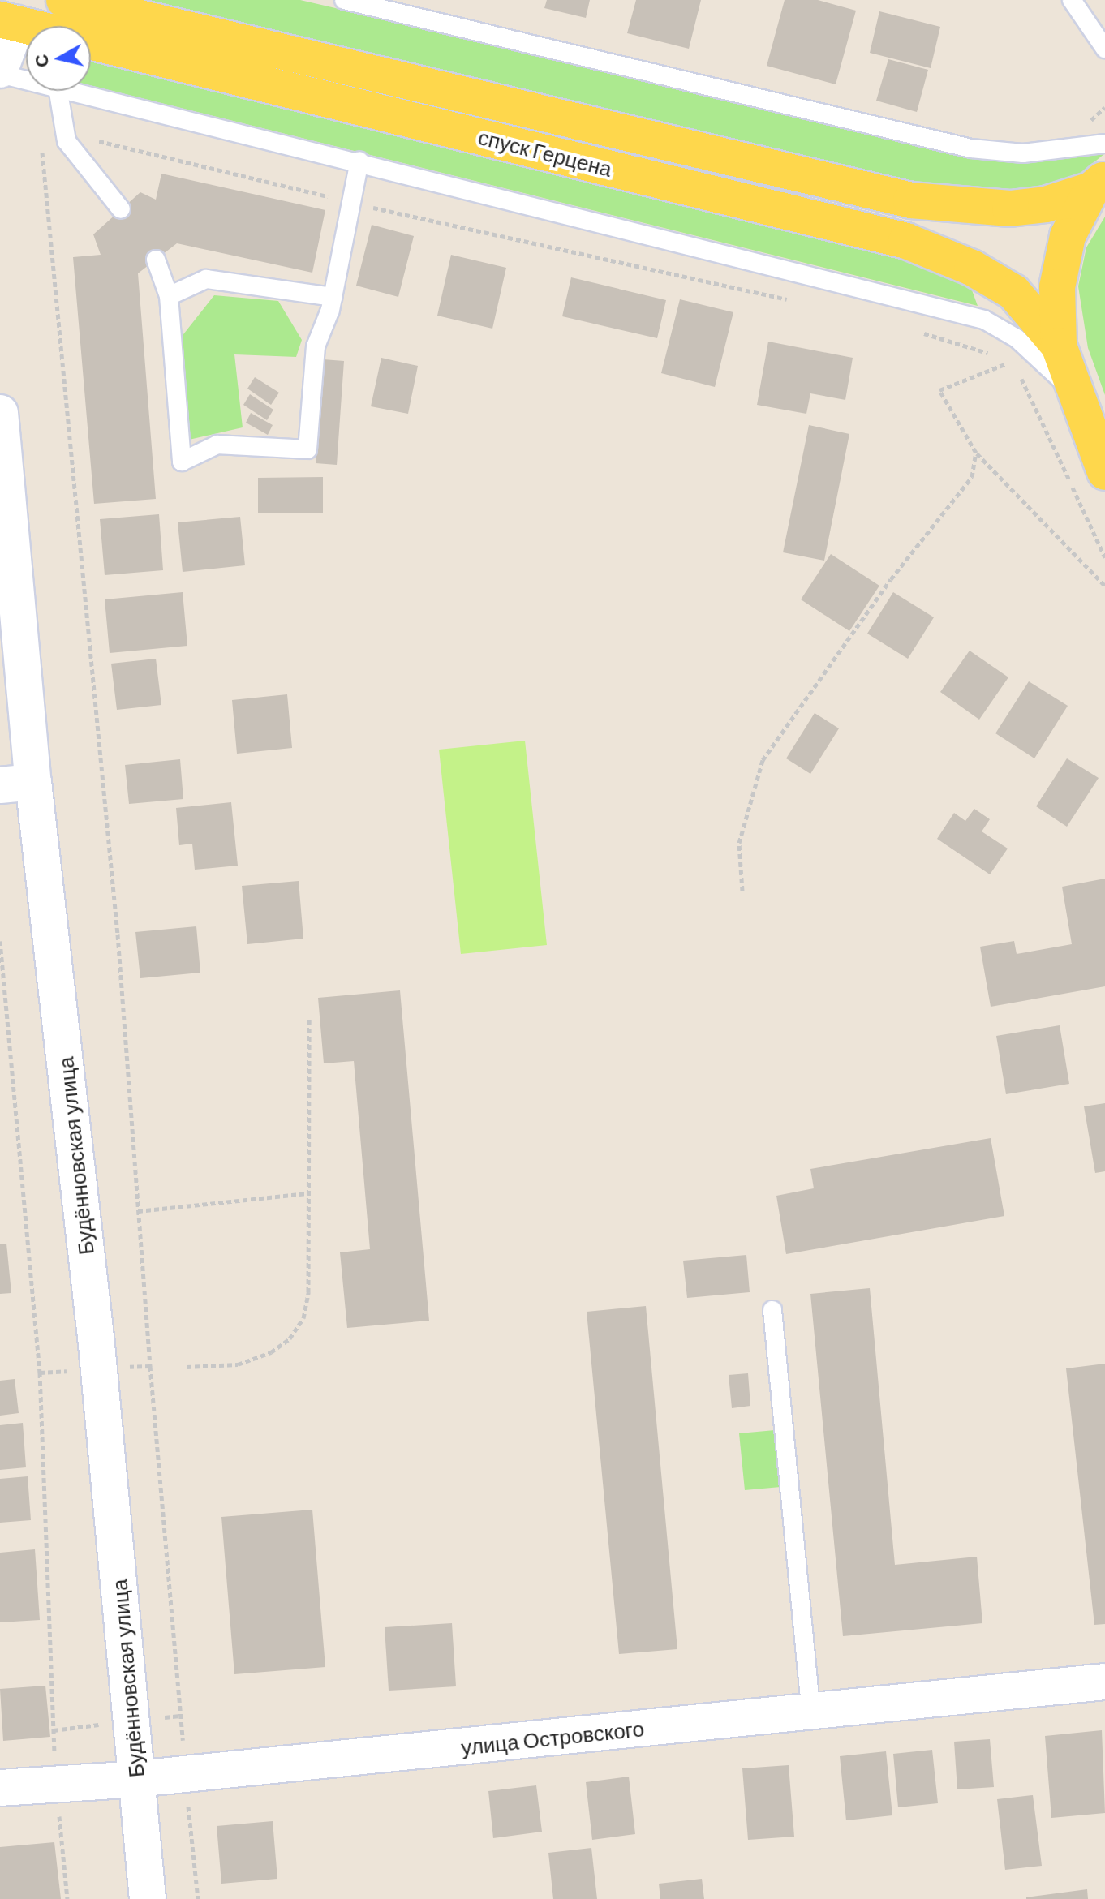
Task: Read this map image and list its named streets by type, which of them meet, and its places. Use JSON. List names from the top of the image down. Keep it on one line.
{"streets":{"main road":["спуск Герцена"],"street":["Будённовская улица","улица Островского"]},"crossings":[["Будённовская улица","улица Островского"]],"north":"left"}
